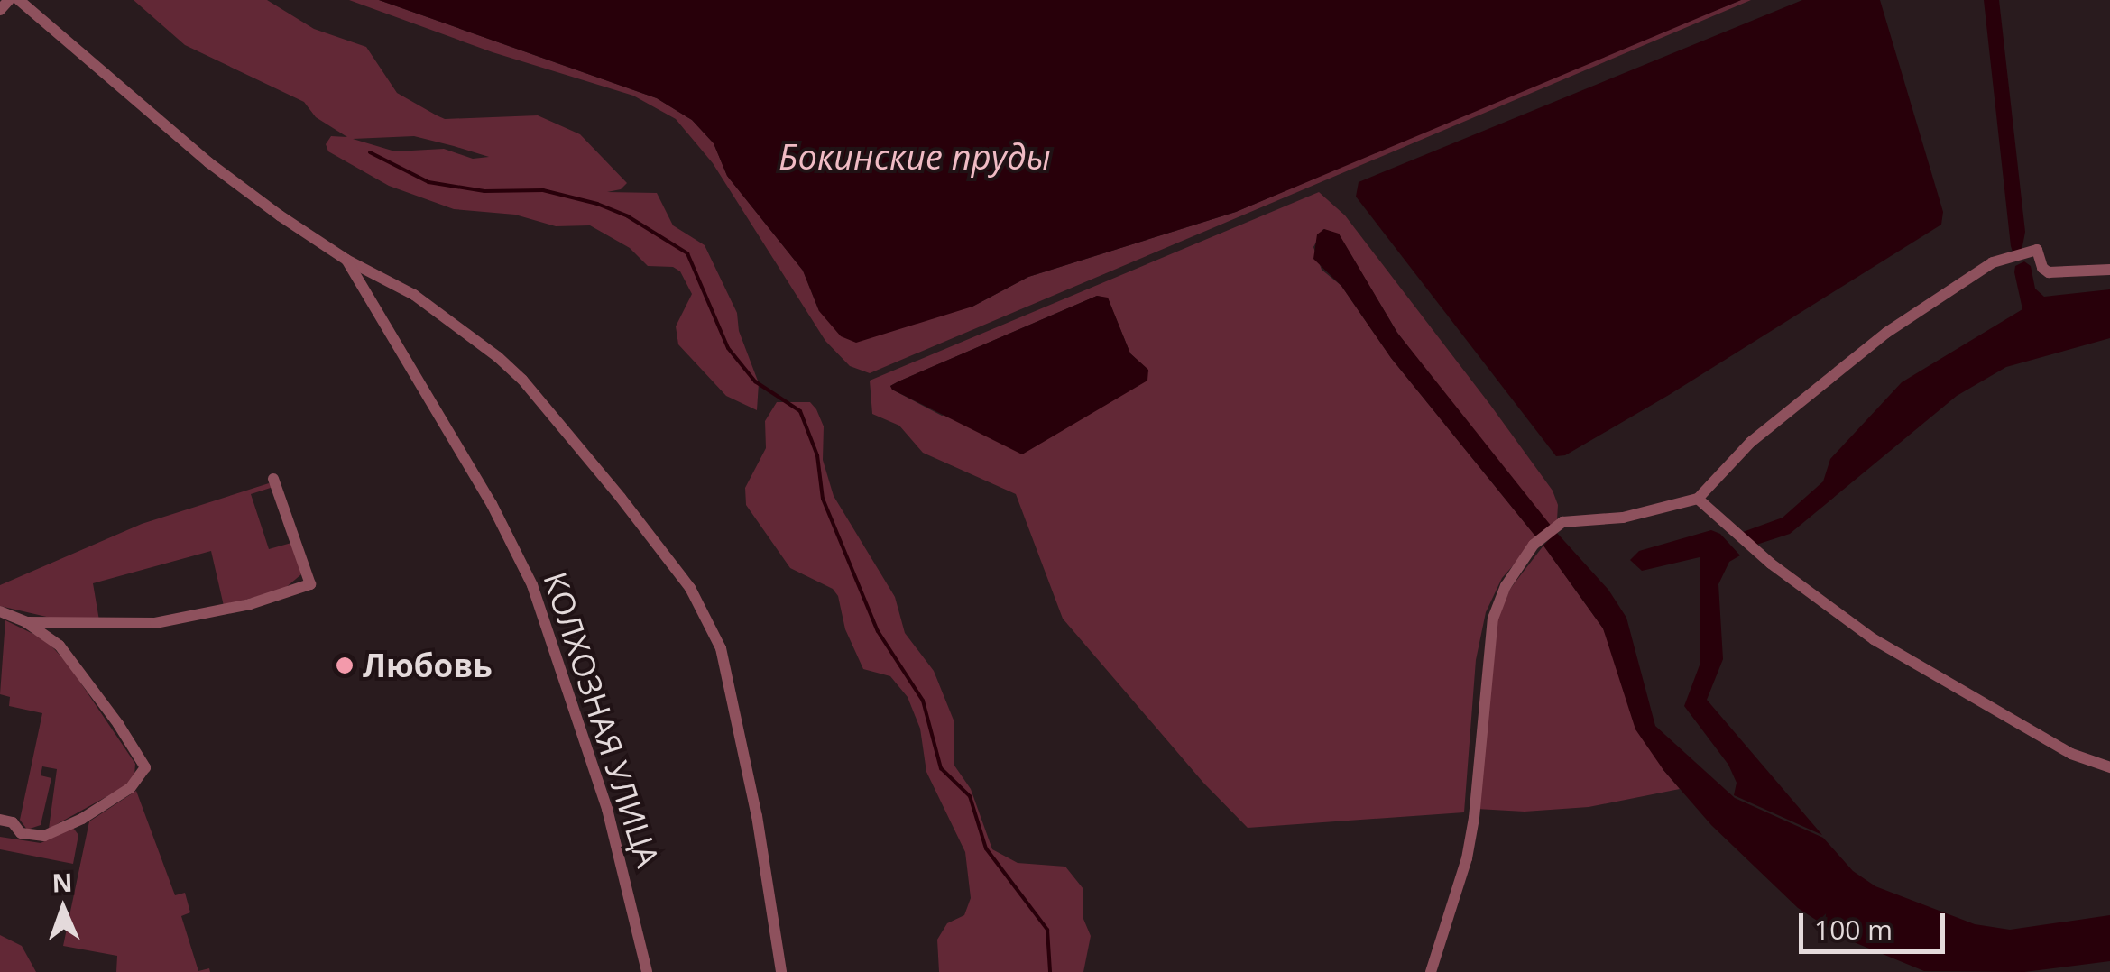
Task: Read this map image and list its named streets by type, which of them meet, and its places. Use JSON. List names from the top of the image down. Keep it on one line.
{"streets":{"street":["КОЛХОЗНАЯ УЛИЦА"]},"water":["Бокинские пруды"],"places":["Любовь"],"scale_bar":"100 m","north":"top"}
